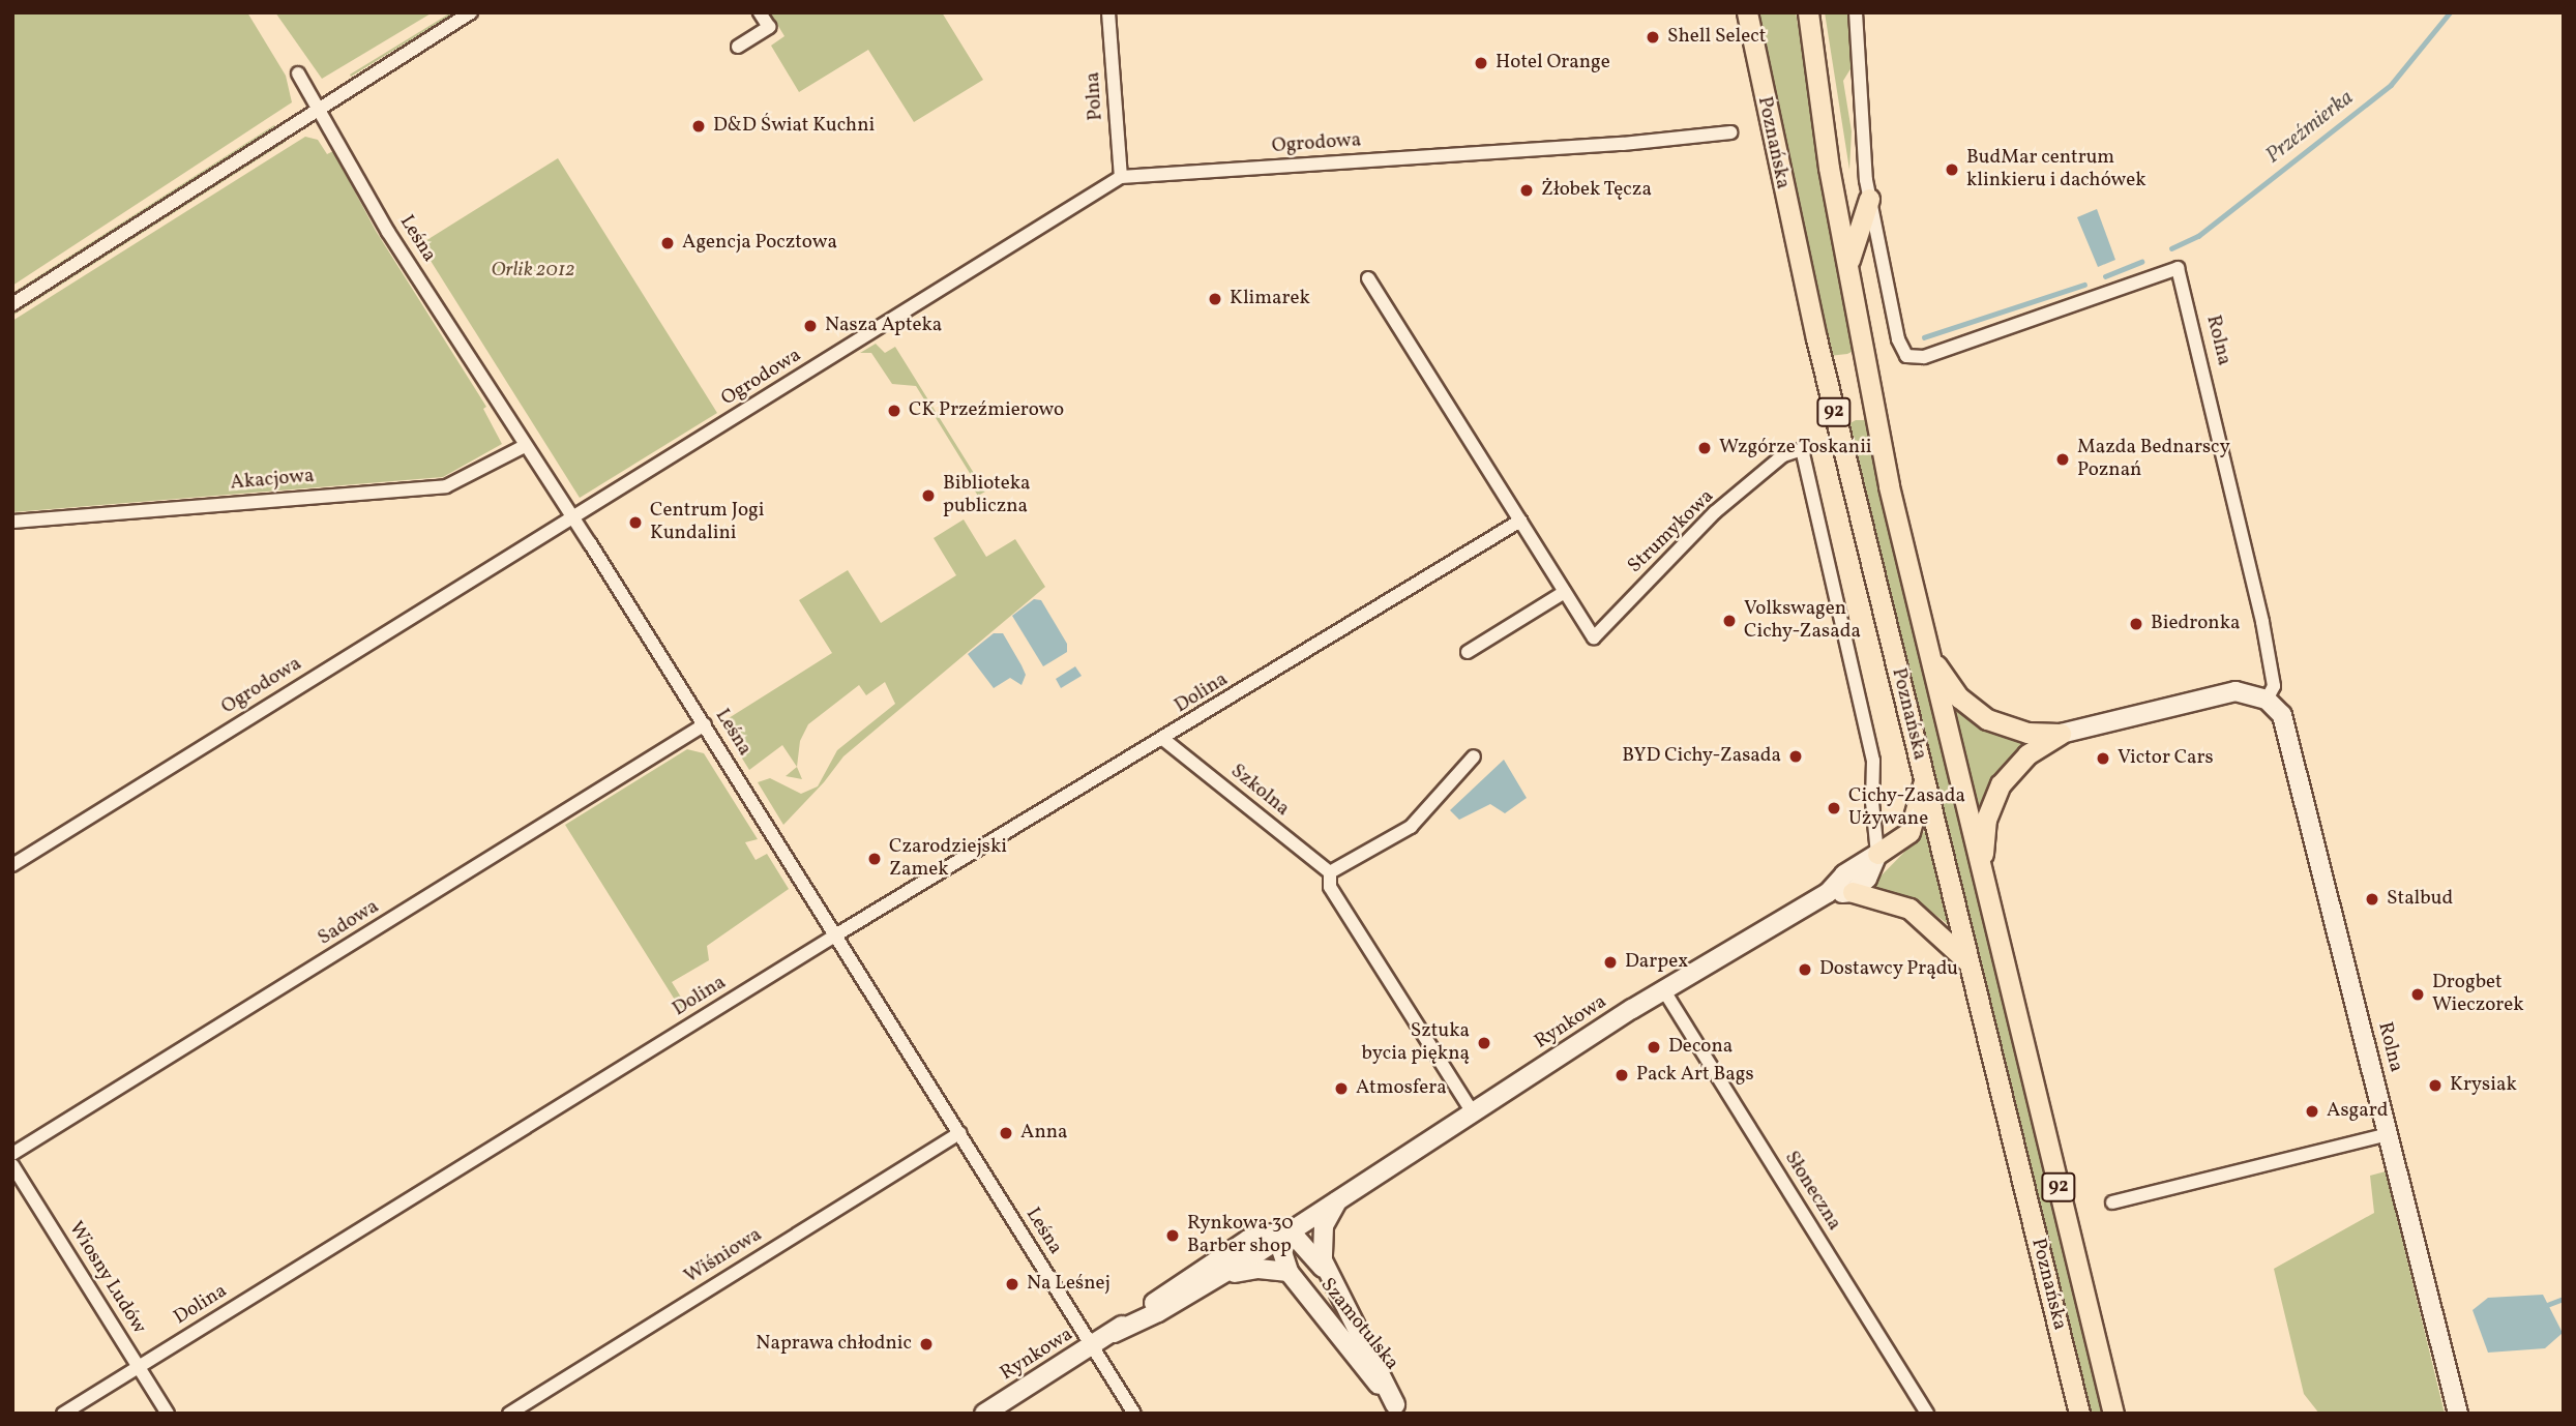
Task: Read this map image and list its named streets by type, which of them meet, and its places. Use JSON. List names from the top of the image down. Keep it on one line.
{"streets":{"main road":["Poznańska","92"],"street":["Polna","Ogrodowa","Leśna","Rolna","Akacjowa","Strumykowa","Dolina","Szkolna","Sadowa","Rynkowa","Słoneczna","Wiśniowa","Wiosny Ludów","Szamotulska"]},"crossings":[["Polna","Ogrodowa"],["Ogrodowa","Leśna"],["Leśna","Akacjowa"],["Leśna","Dolina"],["Leśna","Sadowa"],["Leśna","Rynkowa"],["Leśna","Wiśniowa"],["Strumykowa","Rynkowa"],["Dolina","Szkolna"],["Dolina","Wiosny Ludów"],["Rynkowa","Słoneczna"],["Rynkowa","Szamotulska"]],"water":["Przeźmierka"],"parks":["Orlik 2012"],"places":["Shell Select","Hotel Orange","D&D Świat Kuchni","BudMar centrum klinkieru i dachówek","Żłobek Tęcza","Agencja Pocztowa","Klimarek","Nasza Apteka","CK Przeźmierowo","Wzgórze Toskanii","Mazda Bednarscy Poznań","Biblioteka publiczna","Centrum Jogi Kundalini","Volkswagen Cichy-Zasada","Biedronka","BYD Cichy-Zasada","Victor Cars","Cichy-Zasada Używane","Czarodziejski Zamek","Stalbud","Darpex","Dostawcy Prądu","Drogbet Wieczorek","Sztuka bycia piękną","Decona","Pack Art Bags","Krysiak","Atmosfera","Asgard","Anna","Rynkowa 30 Barber shop","Na Leśnej","Naprawa chłodnic"]}
